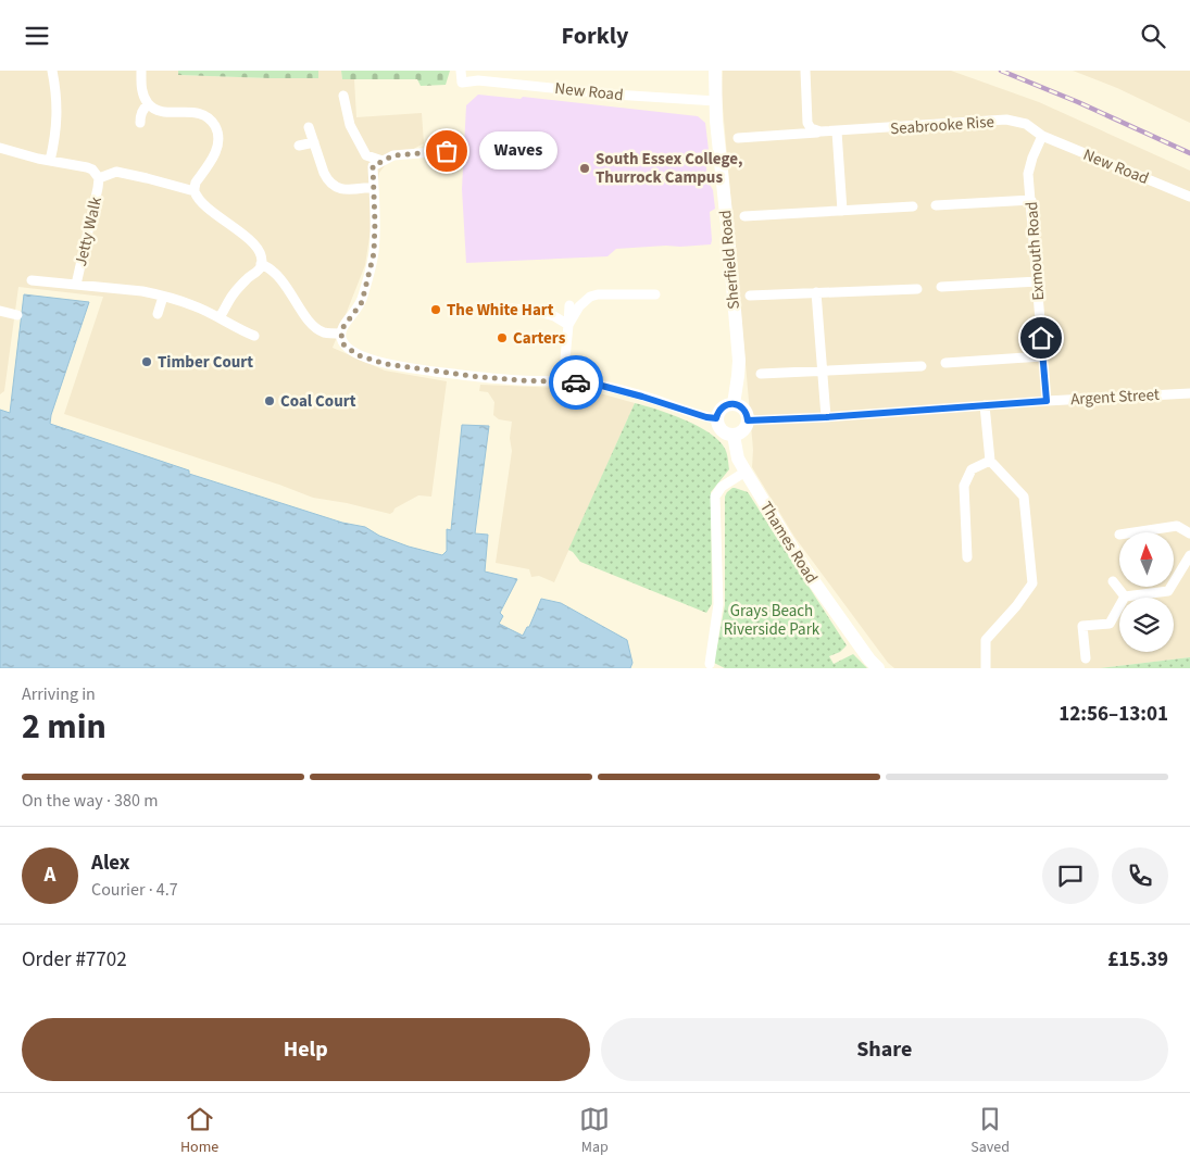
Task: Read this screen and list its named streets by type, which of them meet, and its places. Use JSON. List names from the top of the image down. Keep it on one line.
{"streets":{"main road":["Sherfield Road","Thames Road"],"street":["New Road","Seabrooke Rise","Jetty Walk","Exmouth Road","Argent Street"]},"crossings":[["New Road","Seabrooke Rise"],["New Road","Exmouth Road"],["New Road","Sherfield Road"],["Seabrooke Rise","Exmouth Road"],["Exmouth Road","Argent Street"],["Sherfield Road","Argent Street"],["Sherfield Road","Thames Road"],["Argent Street","Thames Road"]],"parks":["Grays Beach Riverside Park"],"places":["Waves","South Essex College, Thurrock Campus","The White Hart","Carters","Timber Court","Coal Court"],"north":"top","page":{"header":"Forkly","bubble":"Waves","heading":["2 min","Arriving in","12:56–13:01"],"panel":["Alex","Courier · 4.7","Order #7702","£15.39"],"bar":"On the way · 380 m","round":"A","buttons":["Help","Share"],"tabs":["Home","Map","Saved"]}}
